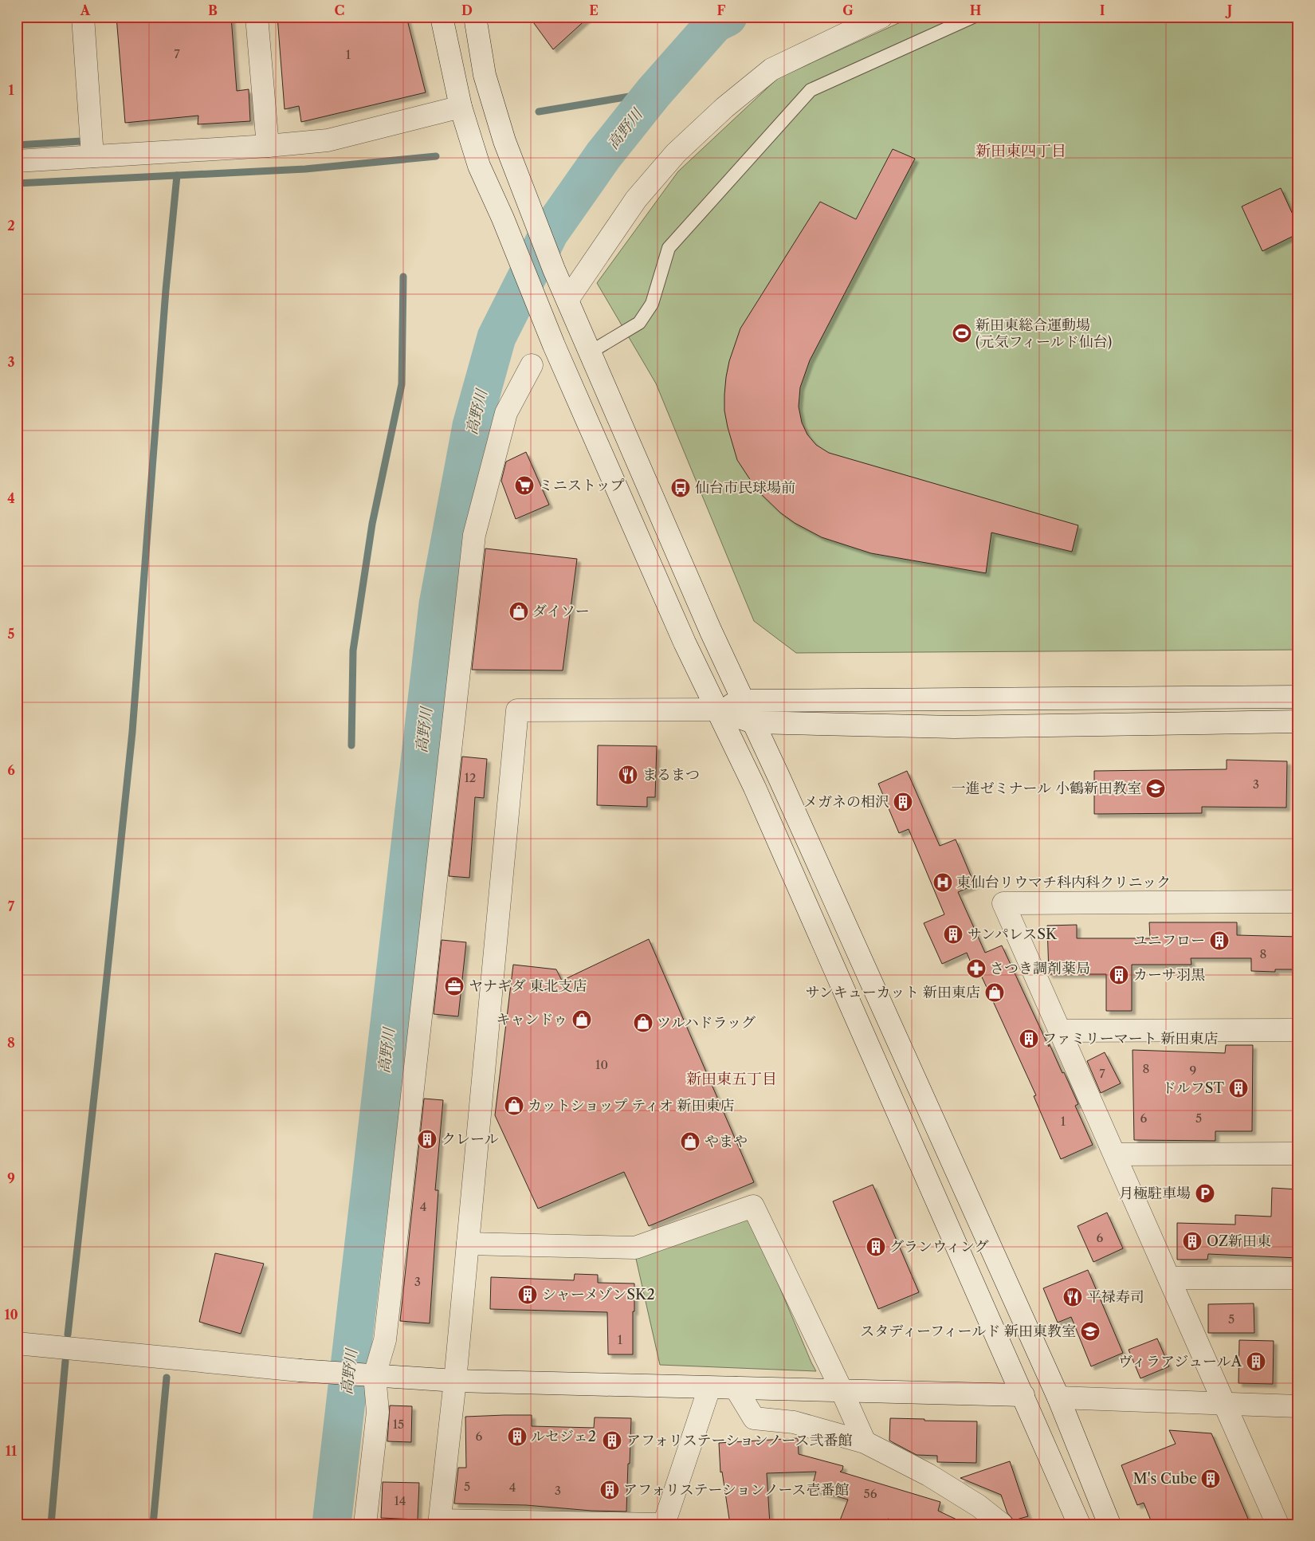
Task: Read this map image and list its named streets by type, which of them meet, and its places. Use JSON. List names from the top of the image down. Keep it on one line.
{"districts":["新田東四丁目","新田東五丁目"],"water":["高野川"],"places":{"sports":["新田東総合運動場 (元気フィールド仙台)"],"supermarket":["ミニストップ"],"bus stop":["仙台市民球場前"],"shop":["ダイソー","サンキューカット 新田東店","キャンドゥ","ツルハドラッグ","カットショップ ティオ 新田東店","やまや"],"restaurant":["まるまつ","平禄寿司"],"school or university":["一進ゼミナール 小鶴新田教室","スタディーフィールド 新田東教室"],"building":["メガネの相沢","サンパレスSK","ユニフロー","カーサ羽黒","ファミリーマート 新田東店","ドルフST","クレール","OZ新田東","グランウィング","シャーメゾンSK2","ヴィラアジュールA","ルセジェ2","アフォリステーションノース弐番館","M's Cube","アフォリステーションノース壱番館"],"hospital":["東仙台リウマチ科内科クリニック"],"pharmacy":["さつき調剤薬局"],"office":["ヤナギダ 東北支店"],"parking":["月極駐車場"]},"house_numbers":["7","1","12","3","8","10","8","9","7","6","5","1","4","6","3","5","1","15","6","5","4","3","56","14"],"grid":{"columns":["A","B","C","D","E","F","G","H","I","J"],"rows":["1","2","3","4","5","6","7","8","9","10","11"]}}
